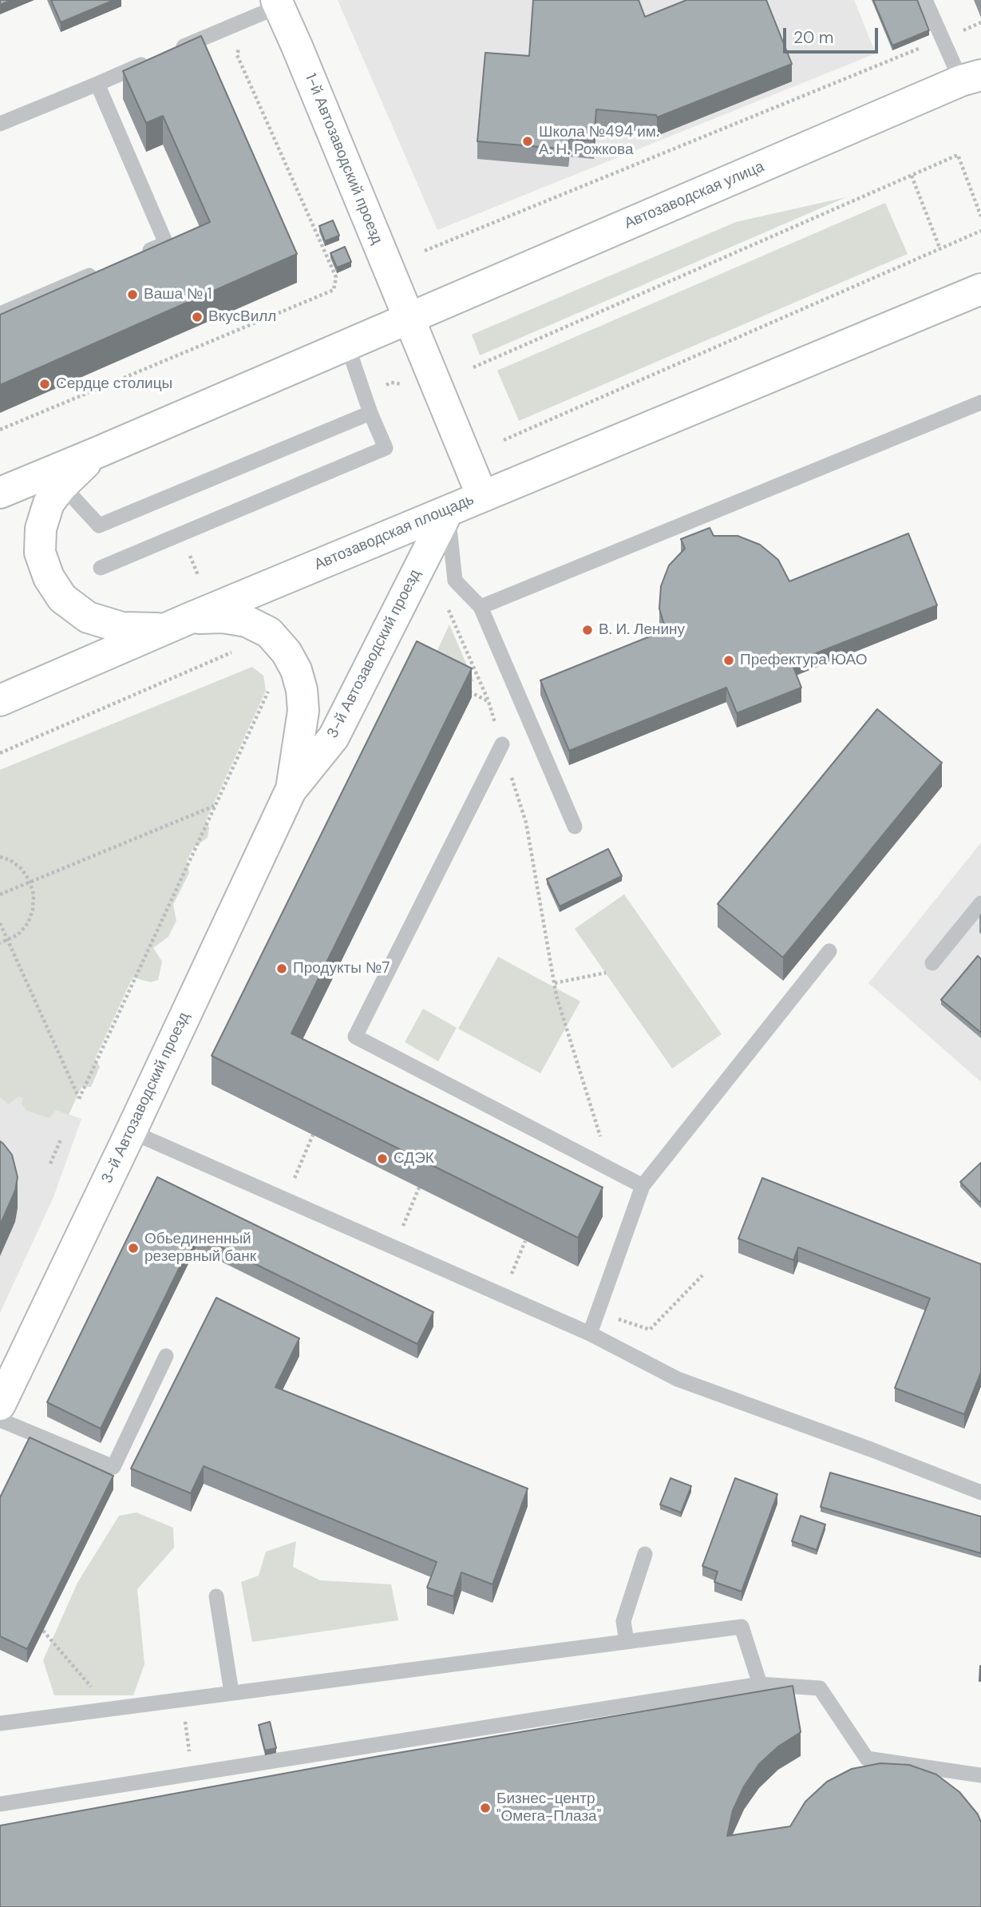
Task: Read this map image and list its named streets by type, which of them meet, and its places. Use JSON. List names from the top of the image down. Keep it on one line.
{"streets":{"main road":["1-й Автозаводский проезд","Автозаводская улица","Автозаводская площадь","3-й Автозаводский проезд"]},"crossings":[["1-й Автозаводский проезд","Автозаводская улица"],["1-й Автозаводский проезд","Автозаводская площадь"],["Автозаводская улица","Автозаводская площадь"],["Автозаводская площадь","3-й Автозаводский проезд"]],"places":["Школа №494 им. А. Н. Рожкова","Ваша № 1","ВкусВилл","Сердце столицы","В. И. Ленину","Префектура ЮАО","Продукты №7","СДЭК","Обьединенный резервный банк","Бизнес-центр \"Омега-Плаза\""],"scale_bar":"20 m"}
